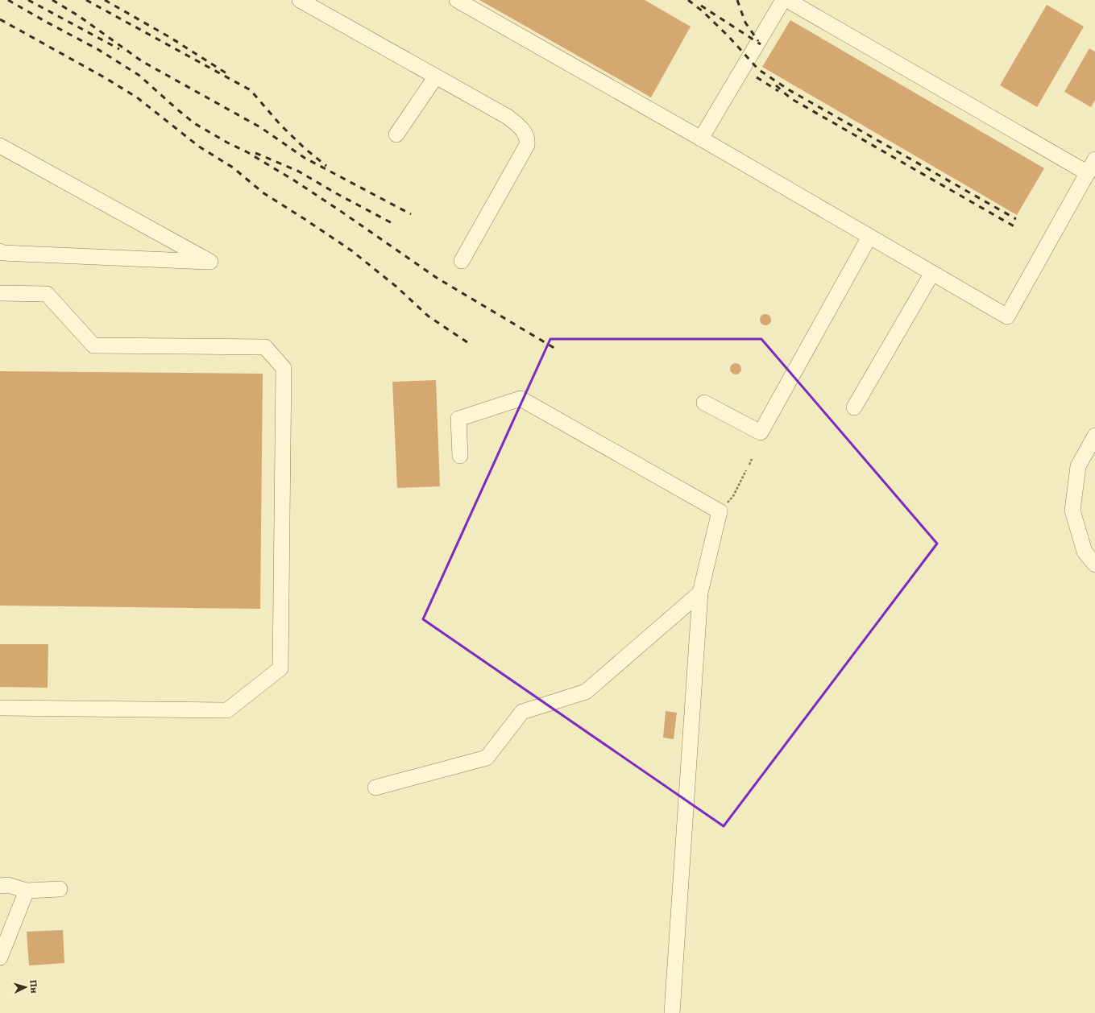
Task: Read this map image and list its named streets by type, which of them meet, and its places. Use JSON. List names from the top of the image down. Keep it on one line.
{"north":"right"}
